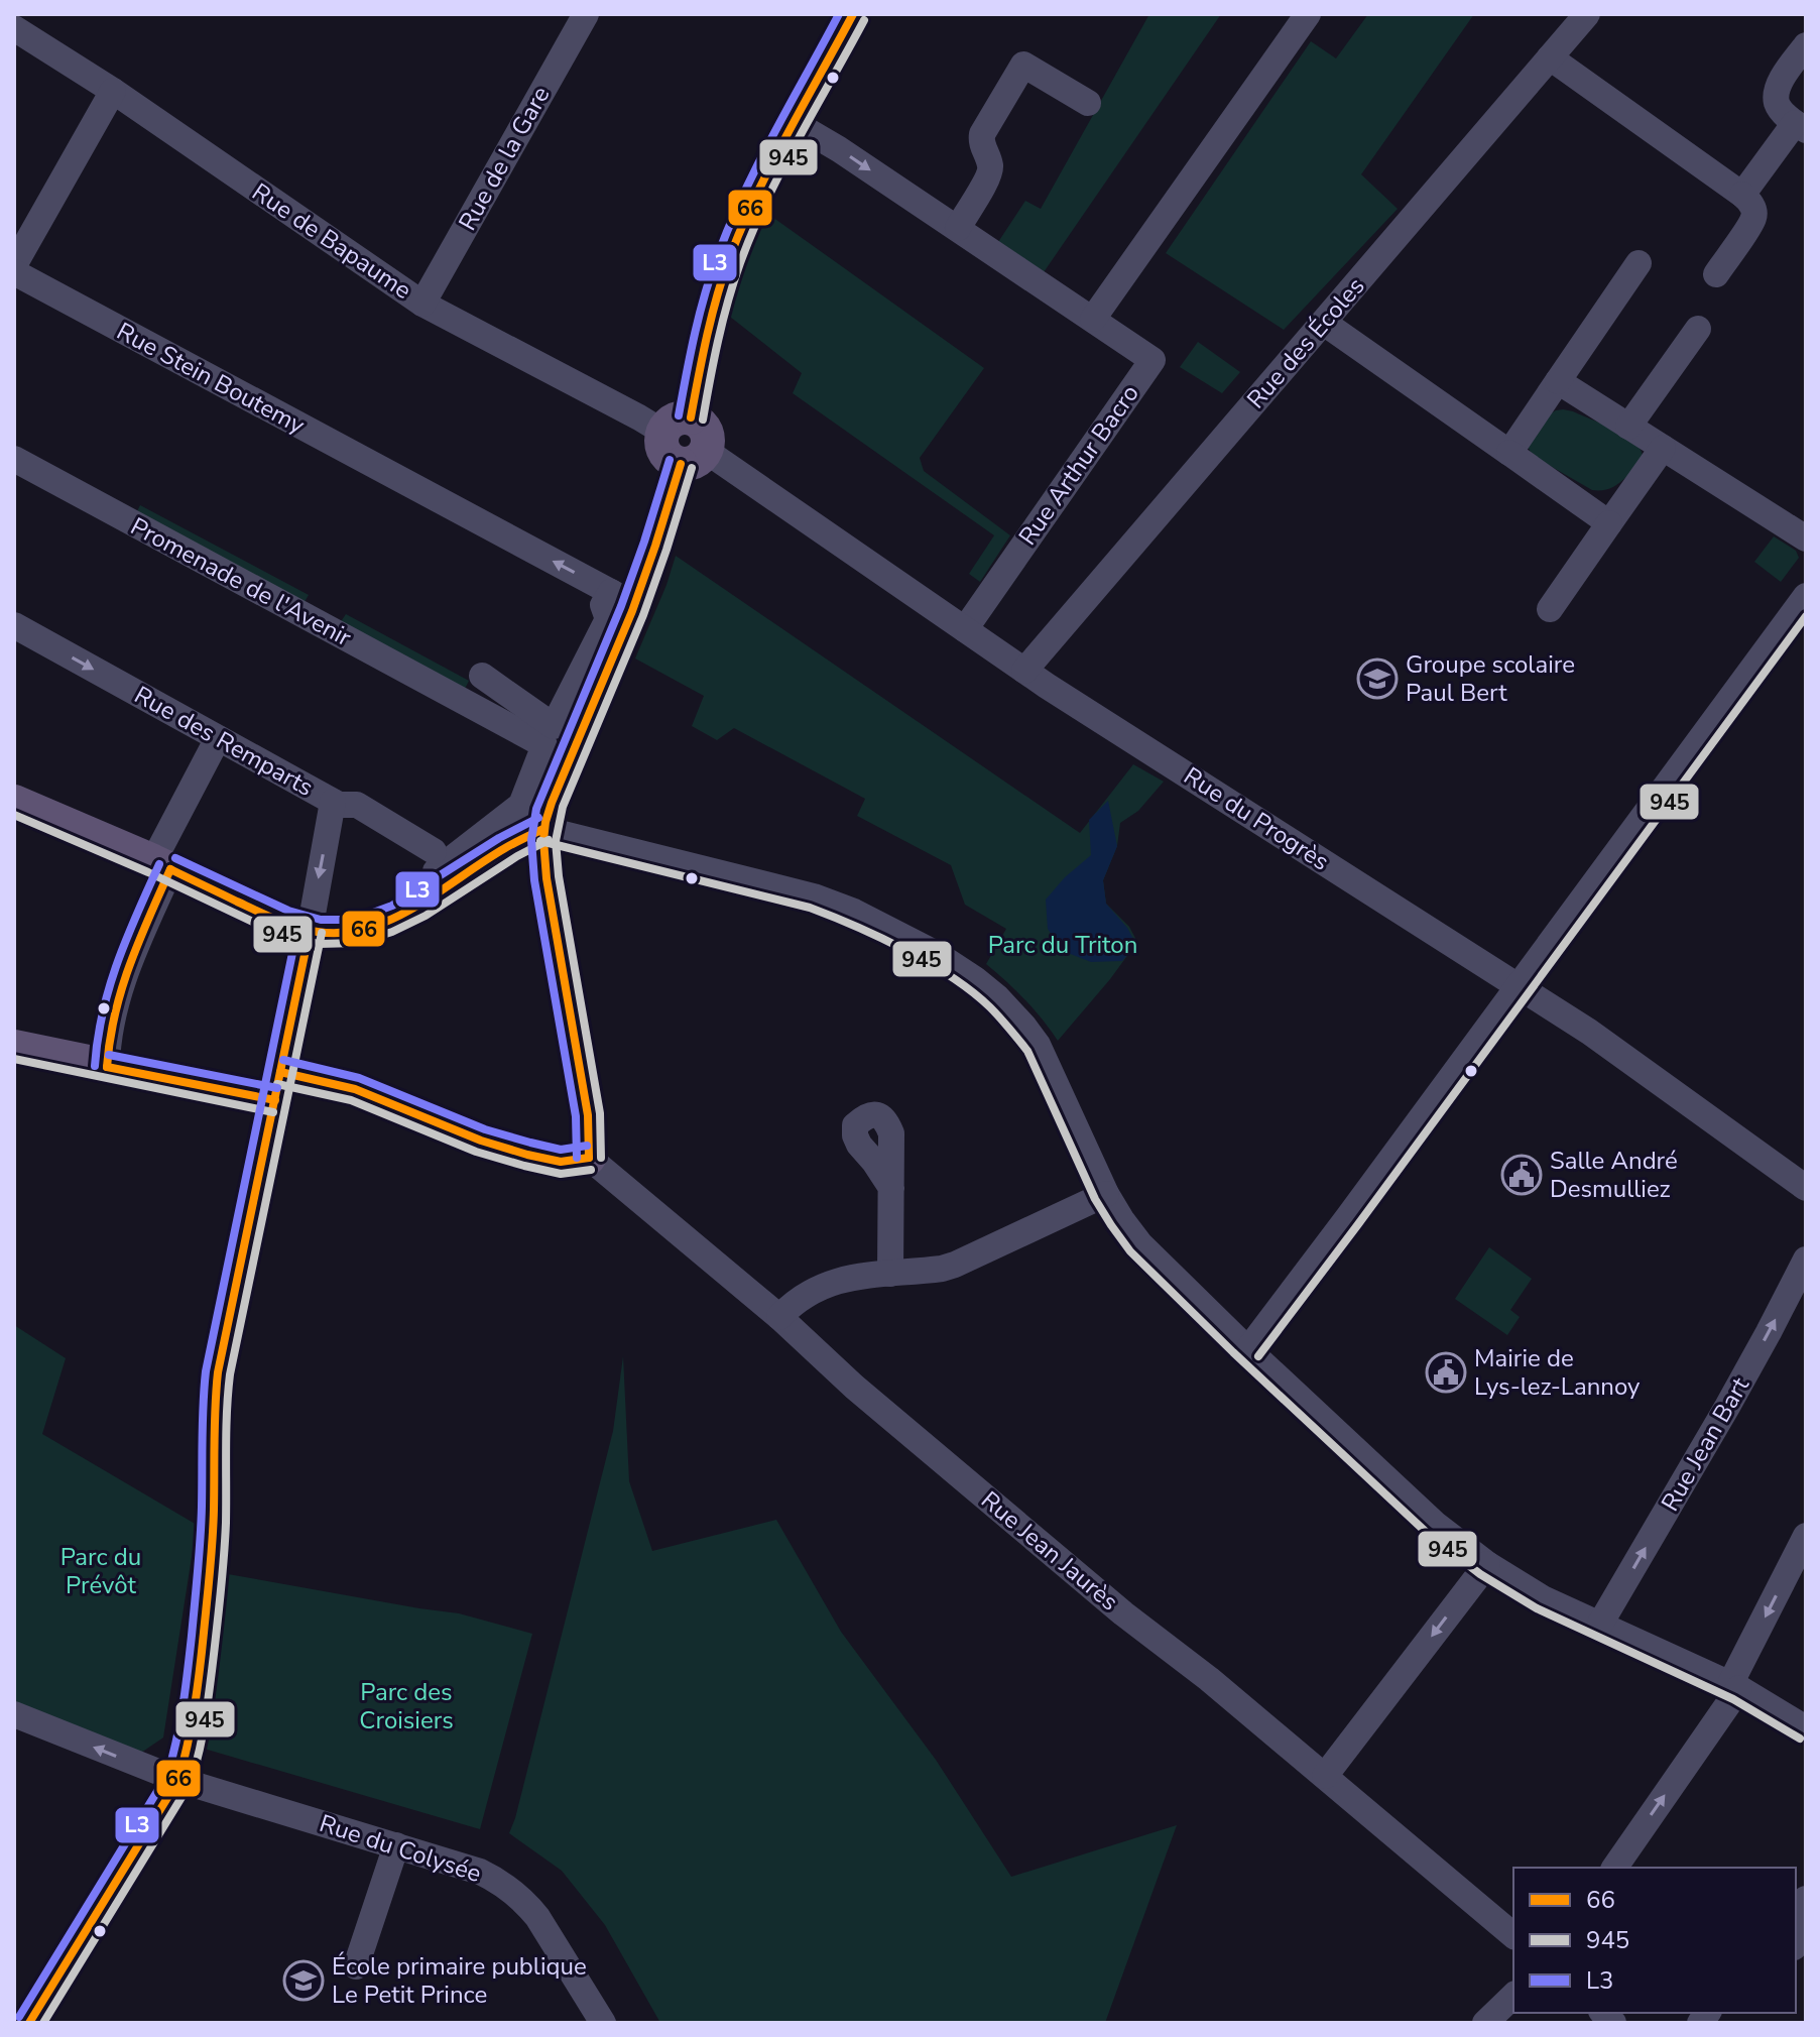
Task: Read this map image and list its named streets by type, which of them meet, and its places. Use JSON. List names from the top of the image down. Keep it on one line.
{"streets":{"street":["Rue de la Gare","Rue de Bapaume","Rue des Écoles","Rue Stein Boutemy","Rue Arthur Bacro","Promenade de l'Avenir","Rue des Remparts","Rue du Progrès","Rue Jean Bart","Rue Jean Jaurès","Rue du Colysée"]},"crossings":[["Rue de la Gare","Rue de Bapaume"],["Rue des Écoles","Rue du Progrès"],["Rue Arthur Bacro","Rue du Progrès"],["Promenade de l'Avenir","Rue des Remparts"]],"one_way":["Rue Stein Boutemy","Rue des Remparts"],"parks":["Parc du Triton","Parc du Prévôt","Parc des Croisiers"],"places":{"school or university":["Groupe scolaire Paul Bert","École primaire publique Le Petit Prince"],"public building":["Salle André Desmulliez","Mairie de Lys-lez-Lannoy"]},"lines":["transit line 66","transit line L3","transit line 945"],"legend":["66","945","L3"]}
